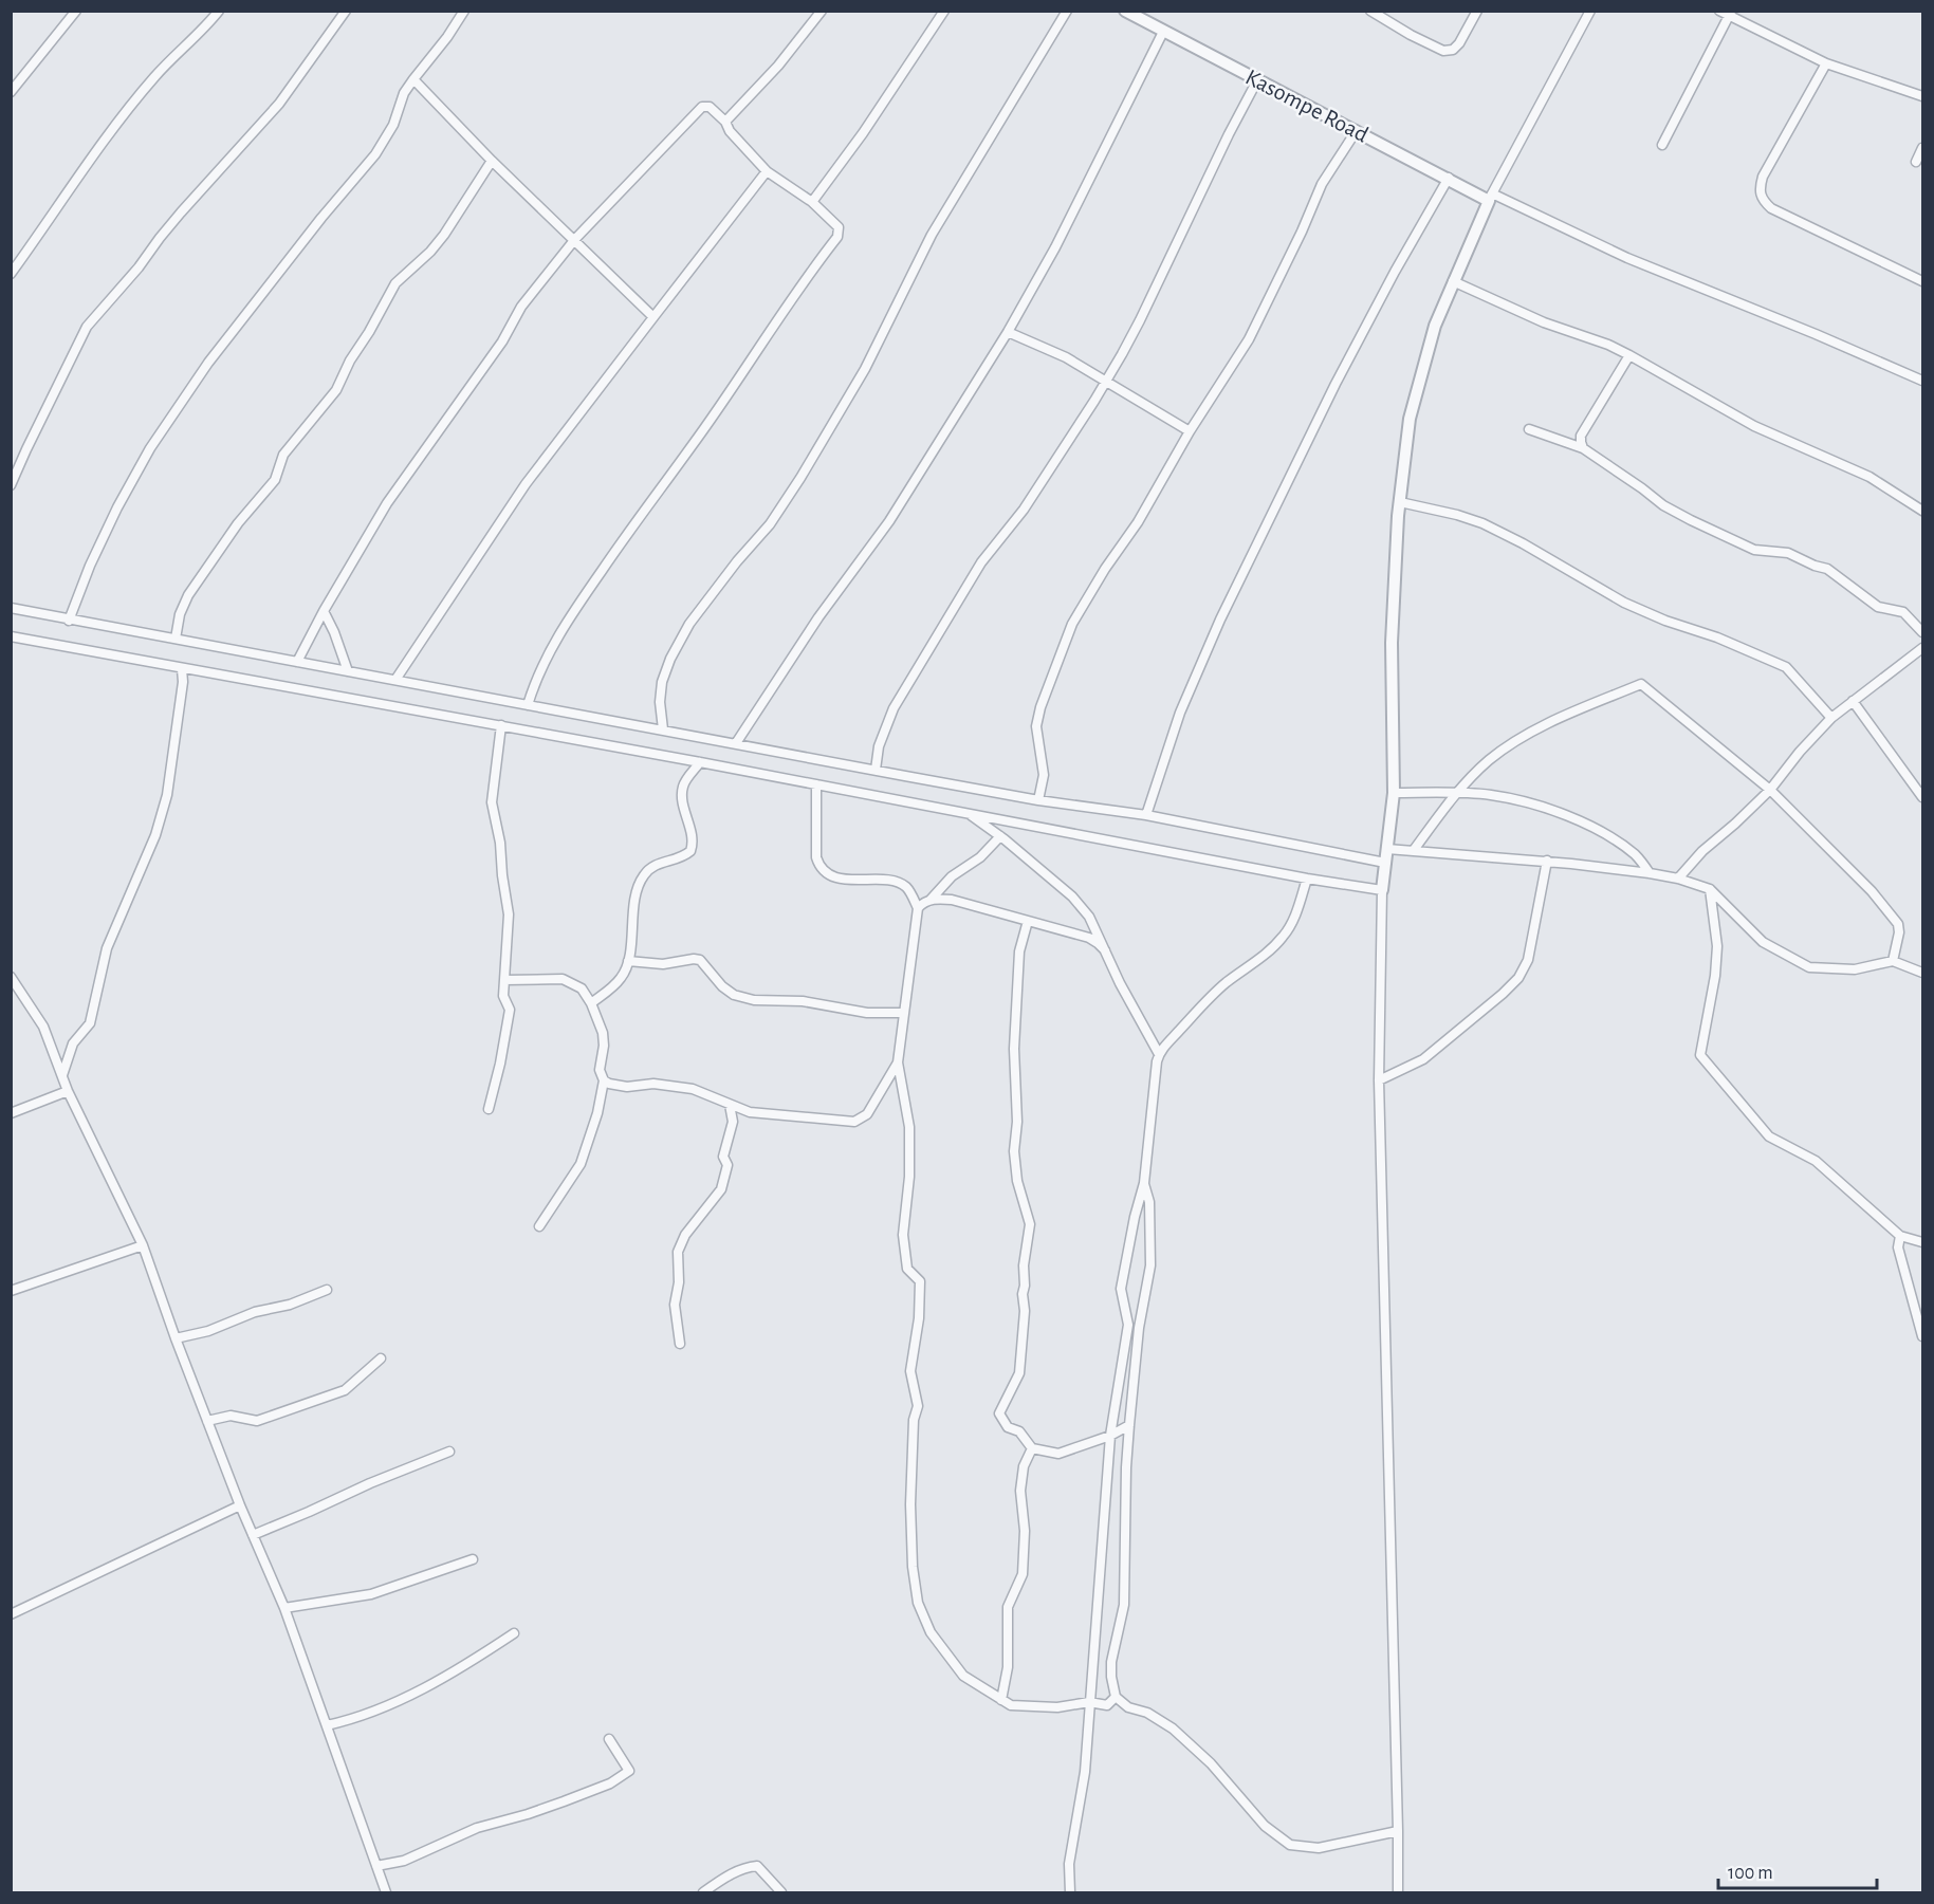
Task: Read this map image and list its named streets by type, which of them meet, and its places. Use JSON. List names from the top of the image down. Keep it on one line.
{"streets":{"street":["Kasompe Road"]},"scale_bar":"100 m"}
